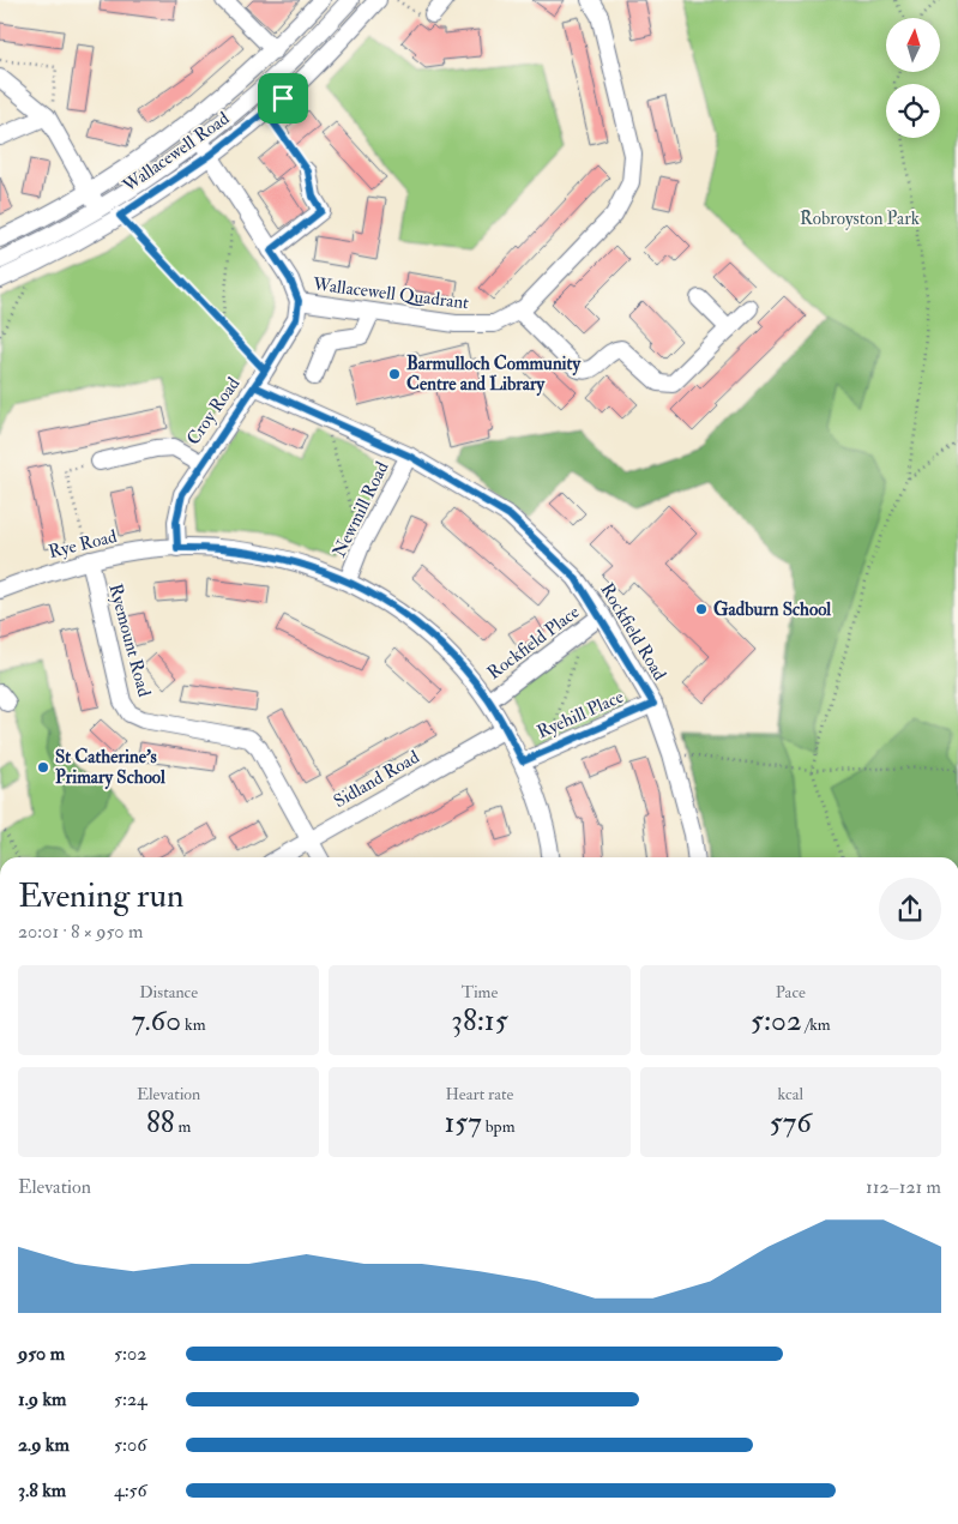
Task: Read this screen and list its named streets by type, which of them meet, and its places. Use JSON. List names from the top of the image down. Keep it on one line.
{"streets":{"street":["Wallacewell Road","Wallacewell Quadrant","Croy Road","Newmill Road","Rye Road","Rockfield Road","Ryemount Road","Rockfield Place","Ryehill Place","Sidland Road"]},"crossings":[["Wallacewell Road","Wallacewell Quadrant"],["Wallacewell Quadrant","Croy Road"],["Croy Road","Rye Road"],["Croy Road","Rockfield Road"],["Newmill Road","Rye Road"],["Newmill Road","Rockfield Road"],["Rye Road","Ryemount Road"],["Rye Road","Rockfield Place"],["Rye Road","Ryehill Place"],["Rye Road","Sidland Road"],["Rockfield Road","Rockfield Place"],["Rockfield Road","Ryehill Place"],["Ryemount Road","Sidland Road"]],"parks":["Robroyston Park"],"places":["Barmulloch Community Centre and Library","Gadburn School","St Catherine's Primary School"],"north":"top","page":{"heading":["Evening run","20:01 · 8 × 950 m"],"stats":[["Distance","7.60 km"],["Time","38:15"],["Pace","5:02 /km"],["Elevation","88 m"],["Heart rate","157 bpm"],["kcal","576"]],"chart":["Elevation","112–121 m"],"list":[{"name":"950 m","note":"5:02"},{"name":"1.9 km","note":"5:24"},{"name":"2.9 km","note":"5:06"},{"name":"3.8 km","note":"4:56"}]}}
